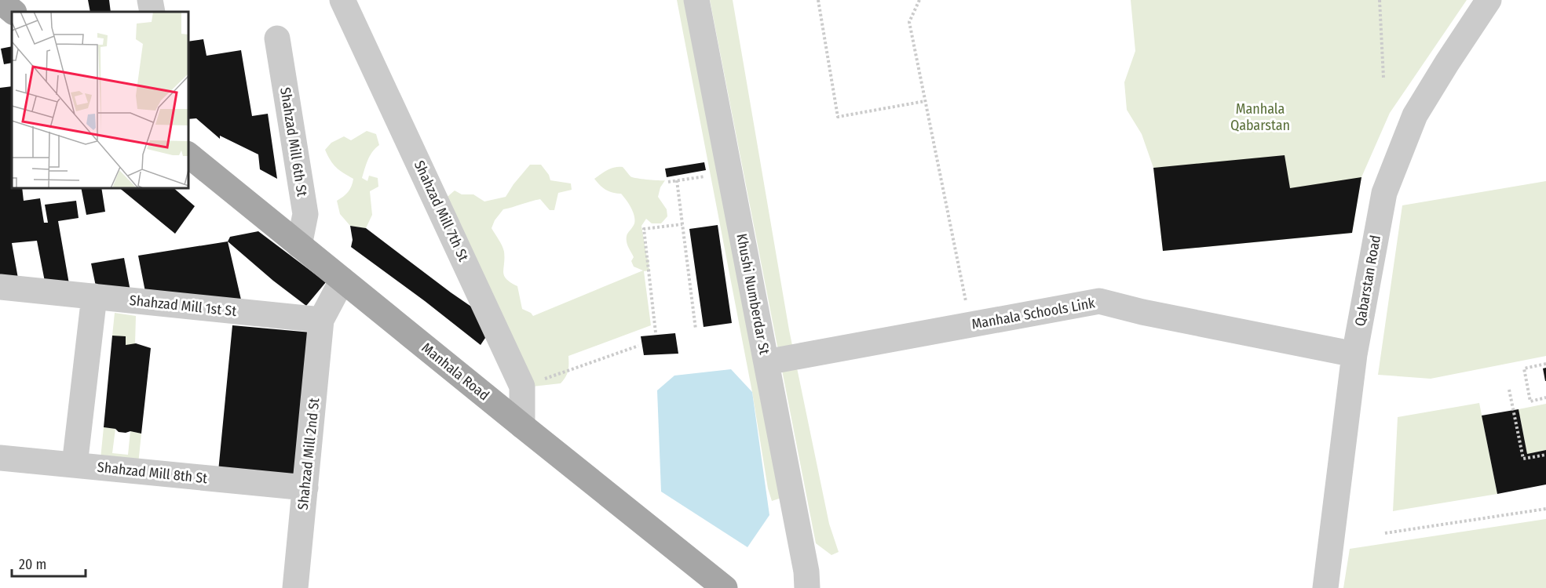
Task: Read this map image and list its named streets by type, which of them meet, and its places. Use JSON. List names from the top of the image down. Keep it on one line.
{"streets":{"main road":["Manhala Road"],"street":["Shahzad Mill 6th St","Shahzad Mill 7th St","Qabarstan Road","Khushi Numberdar St","Shahzad Mill 1st St","Manhala Schools Link","Shahzad Mill 2nd St","Shahzad Mill 8th St"]},"crossings":[["Shahzad Mill 6th St","Manhala Road"],["Shahzad Mill 7th St","Manhala Road"],["Qabarstan Road","Manhala Schools Link"],["Khushi Numberdar St","Manhala Schools Link"],["Shahzad Mill 1st St","Shahzad Mill 2nd St"],["Shahzad Mill 2nd St","Shahzad Mill 8th St"]],"parks":["Manhala Qabarstan"],"scale_bar":"20 m"}
